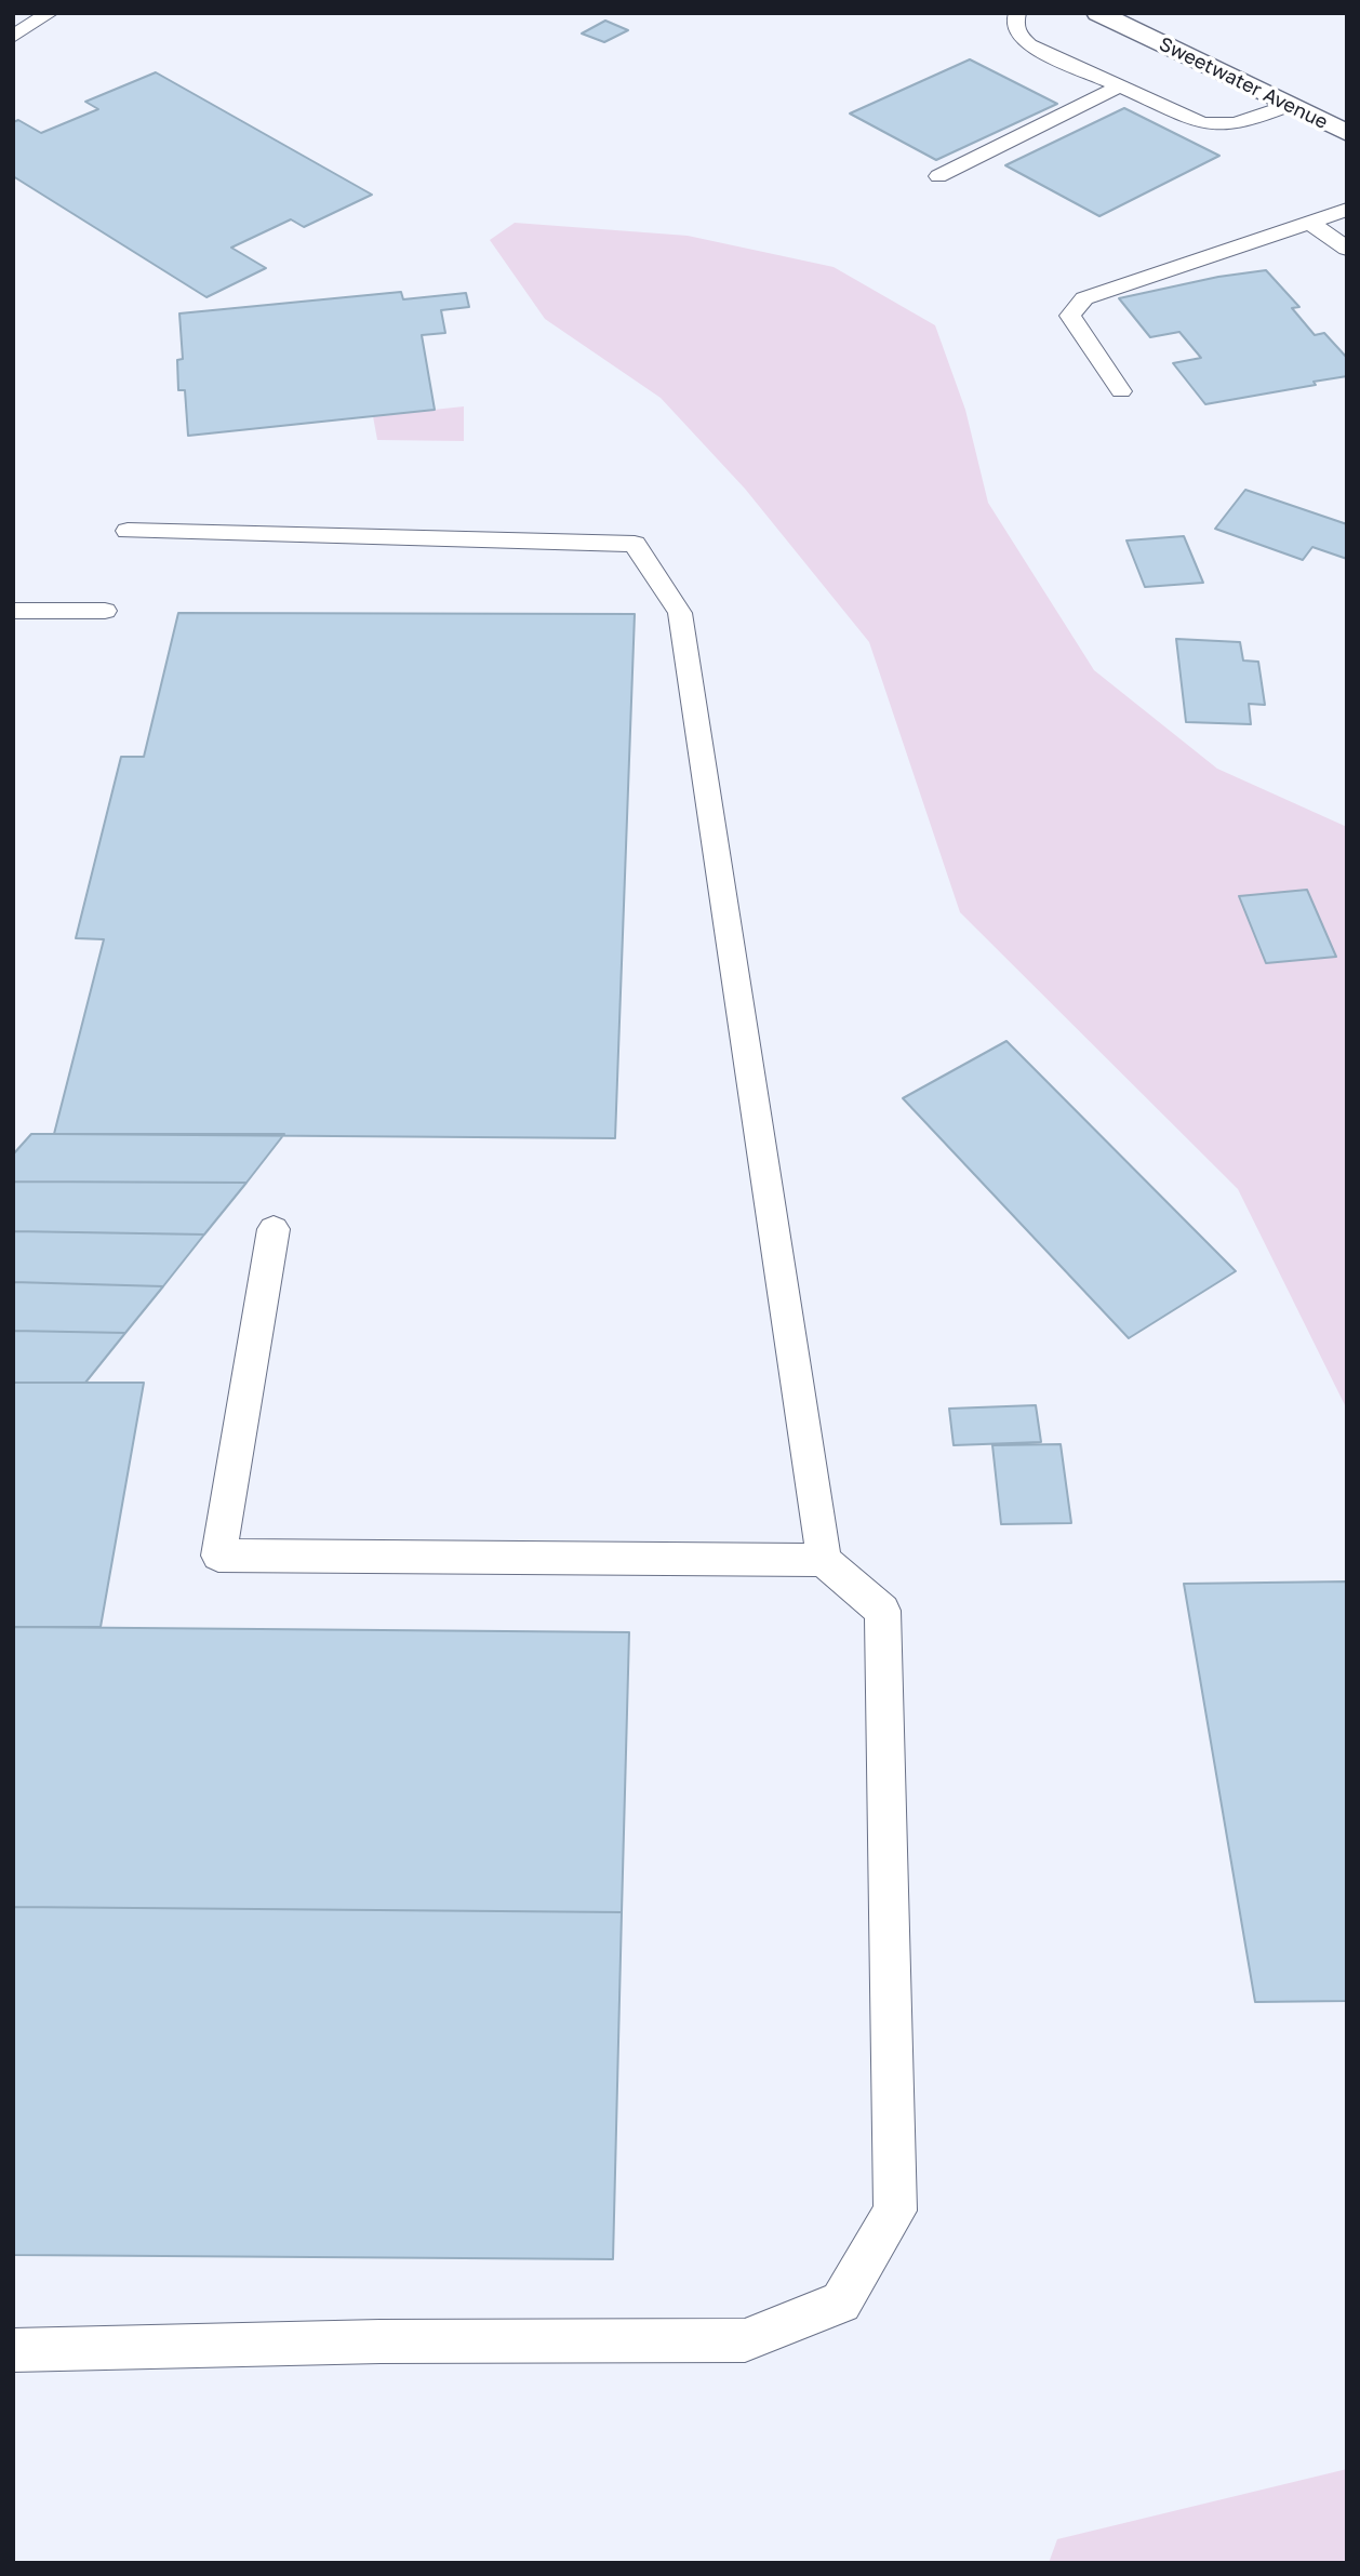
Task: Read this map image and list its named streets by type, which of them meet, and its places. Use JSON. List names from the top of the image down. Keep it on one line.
{"streets":{"street":["Sweetwater Avenue"]}}
